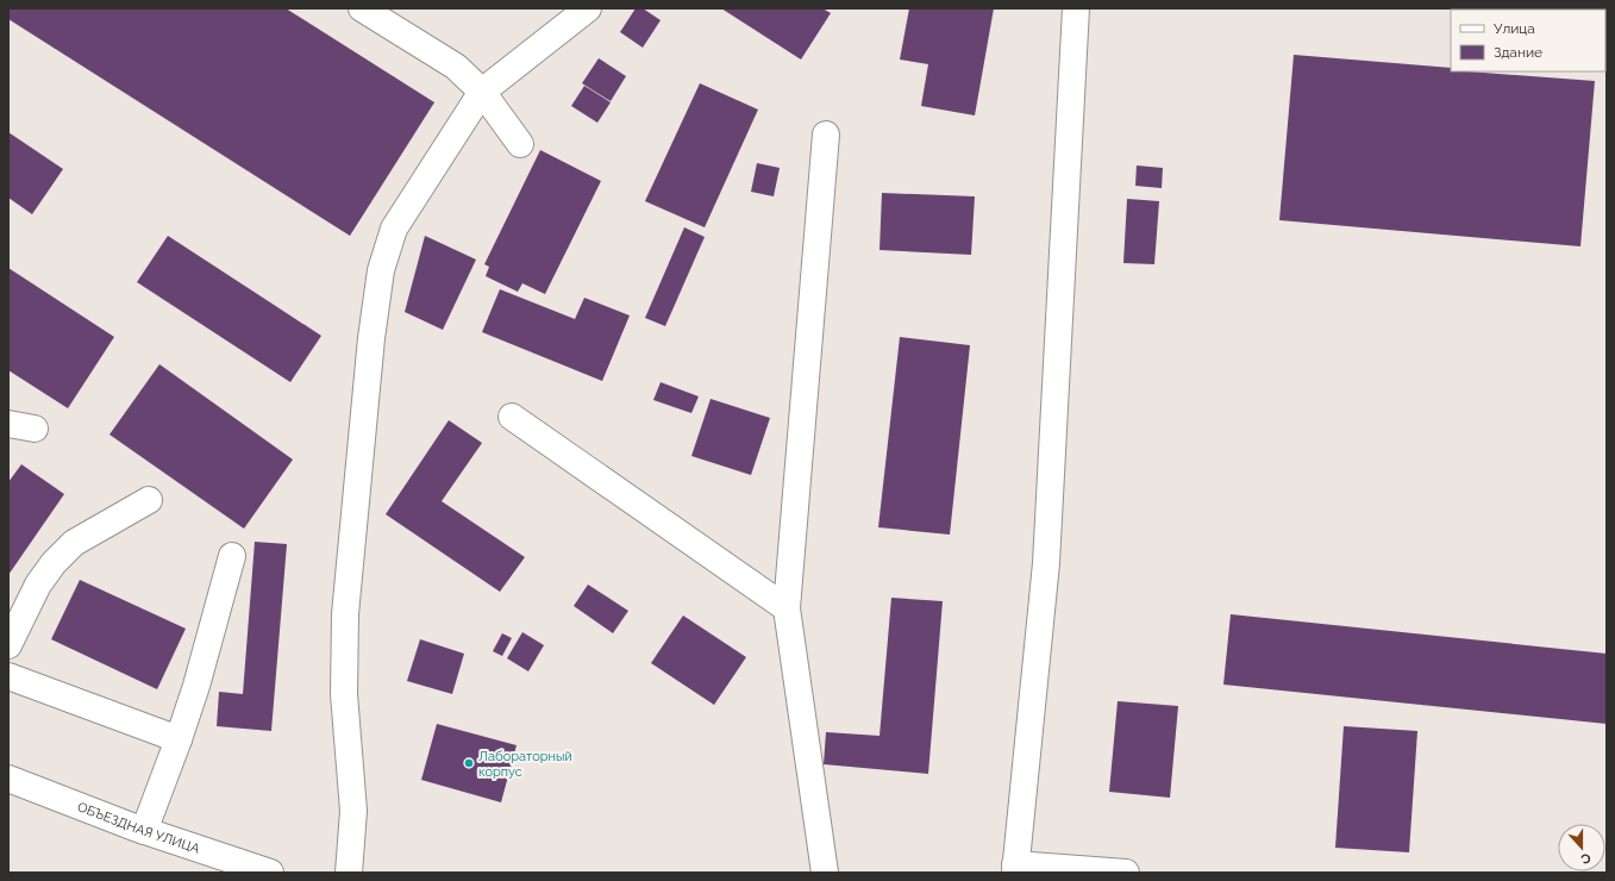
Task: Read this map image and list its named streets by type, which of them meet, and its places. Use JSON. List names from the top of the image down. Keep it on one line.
{"streets":{"street":["ОБЪЕЗДНАЯ УЛИЦА"]},"places":["Лабораторный корпус"],"legend":["Улица","Здание"],"north":"bottom"}
